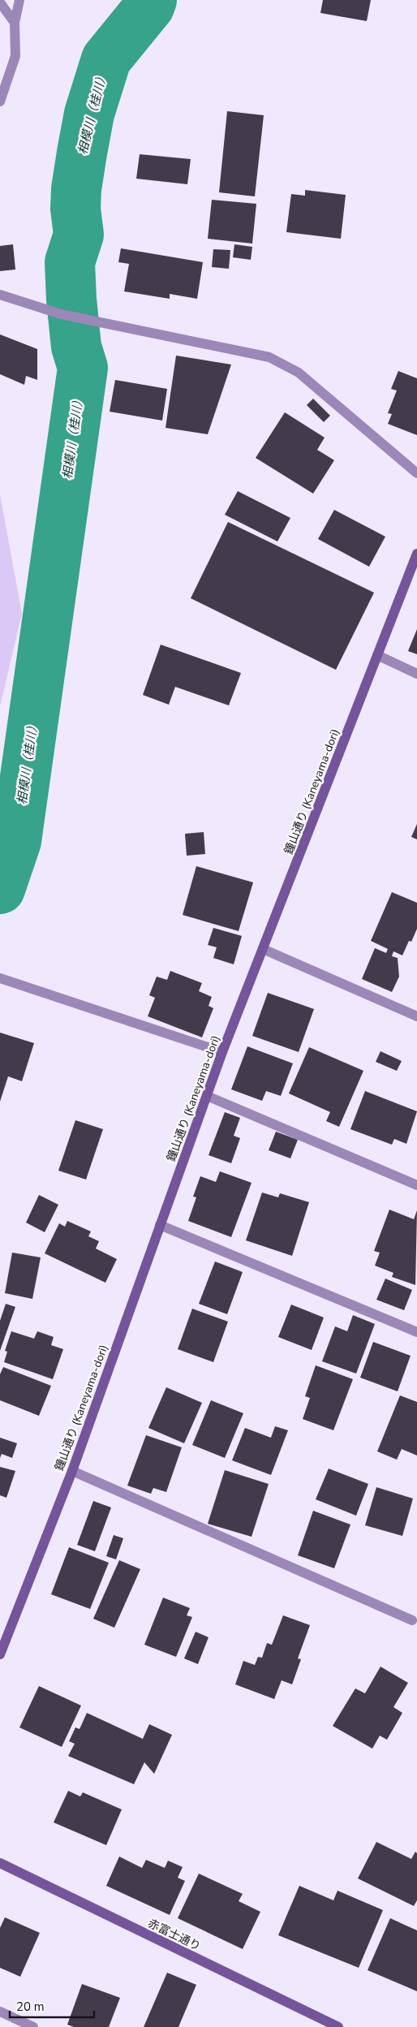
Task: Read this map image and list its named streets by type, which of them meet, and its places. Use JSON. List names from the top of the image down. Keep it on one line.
{"streets":{"street":["鐘山通り (Kaneyama-dori)","赤富士通り"]},"water":["相模川（桂川）"],"scale_bar":"20 m"}
